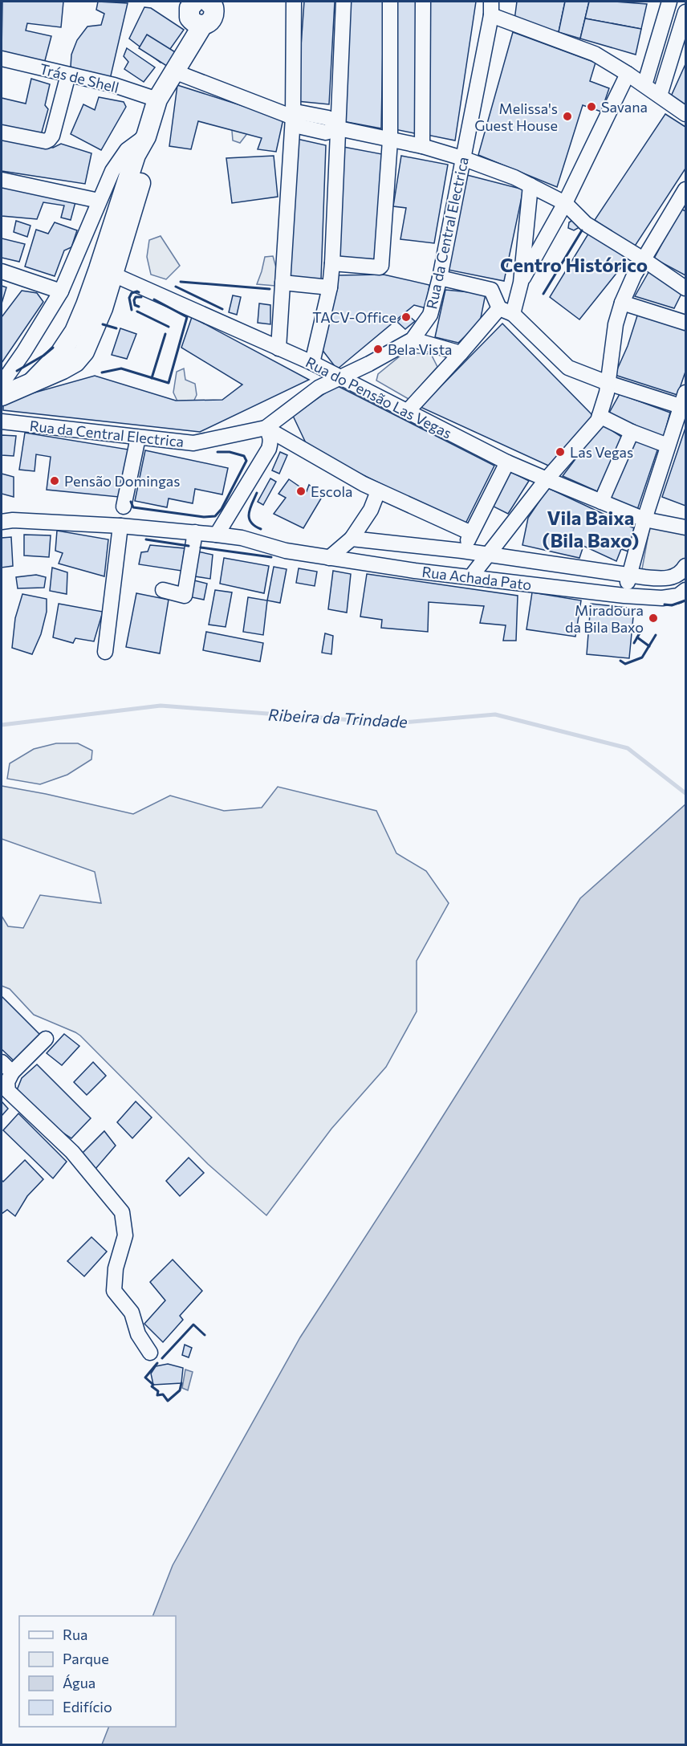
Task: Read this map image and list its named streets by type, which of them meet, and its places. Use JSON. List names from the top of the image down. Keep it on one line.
{"streets":{"street":["Trás de Shell","Rua da Central Electrica","Rua do Pensão Las Vegas","Rua Achada Pato"]},"crossings":[["Rua da Central Electrica","Rua do Pensão Las Vegas"]],"districts":["Centro Histórico","Vila Baixa (Bila Baxo)"],"water":["Ribeira da Trindade"],"places":["Savana","Melissa's Guest House","TACV-Office","Bela Vista","Las Vegas","Pensão Domingas","Escola","Miradoura da Bila Baxo"],"legend":["Rua","Parque","Água","Edifício"]}
